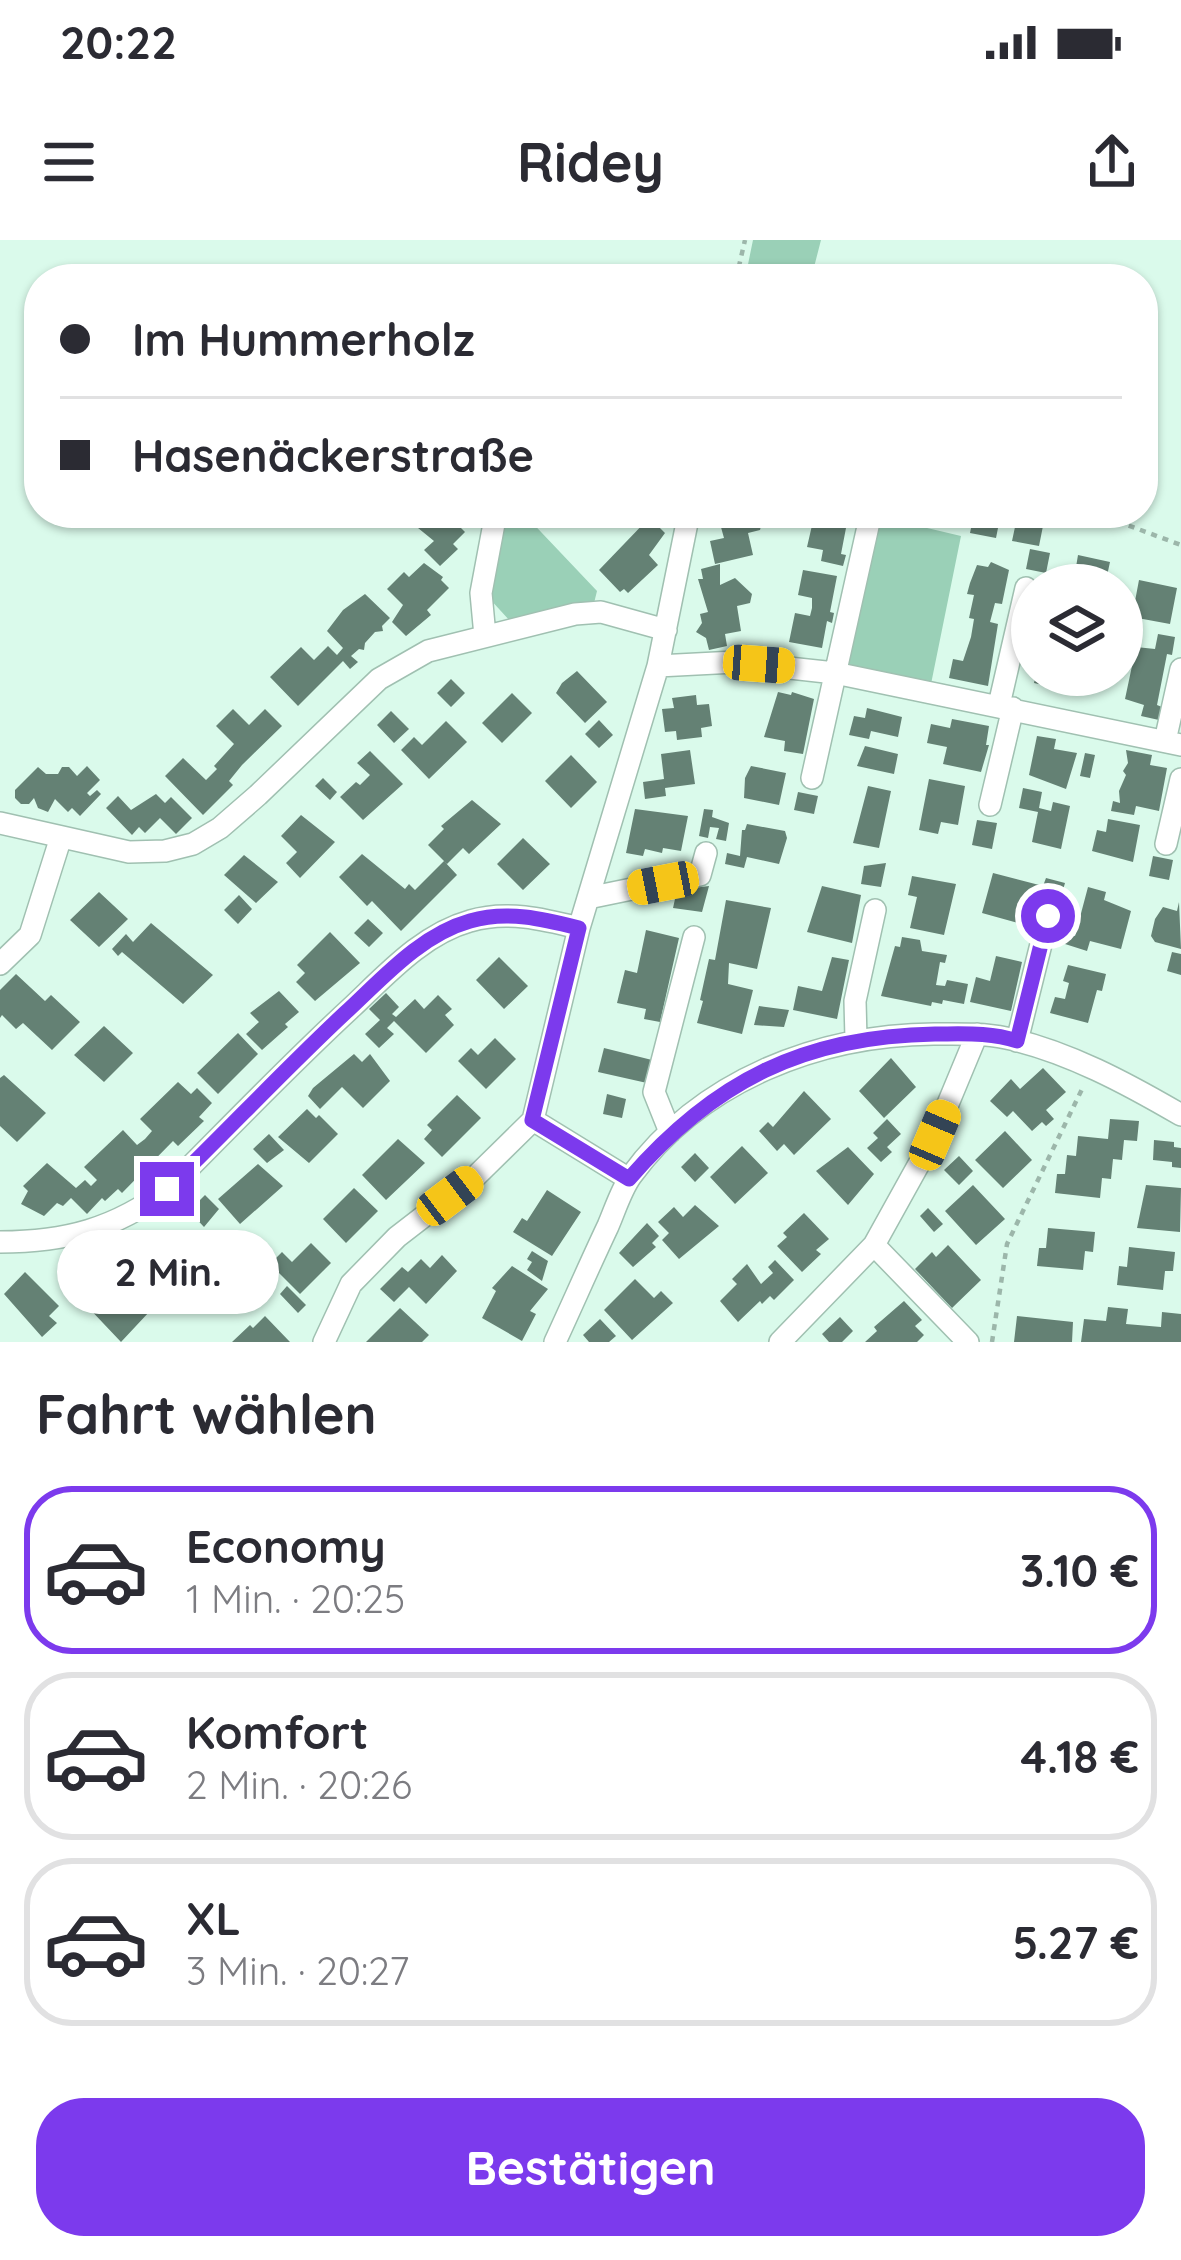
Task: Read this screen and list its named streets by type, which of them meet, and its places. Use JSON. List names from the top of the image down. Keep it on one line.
{"page":{"status":"20:22","header":"Ridey","banner":["Im Hummerholz","Hasenäckerstraße"],"bubble":"2 Min.","heading":"Fahrt wählen","list":[{"name":"Economy","note":"1 Min. · 20:25","value":"3.10 €"},{"name":"Komfort","note":"2 Min. · 20:26","value":"4.18 €"},{"name":"XL","note":"3 Min. · 20:27","value":"5.27 €"}],"buttons":"Bestätigen"}}
